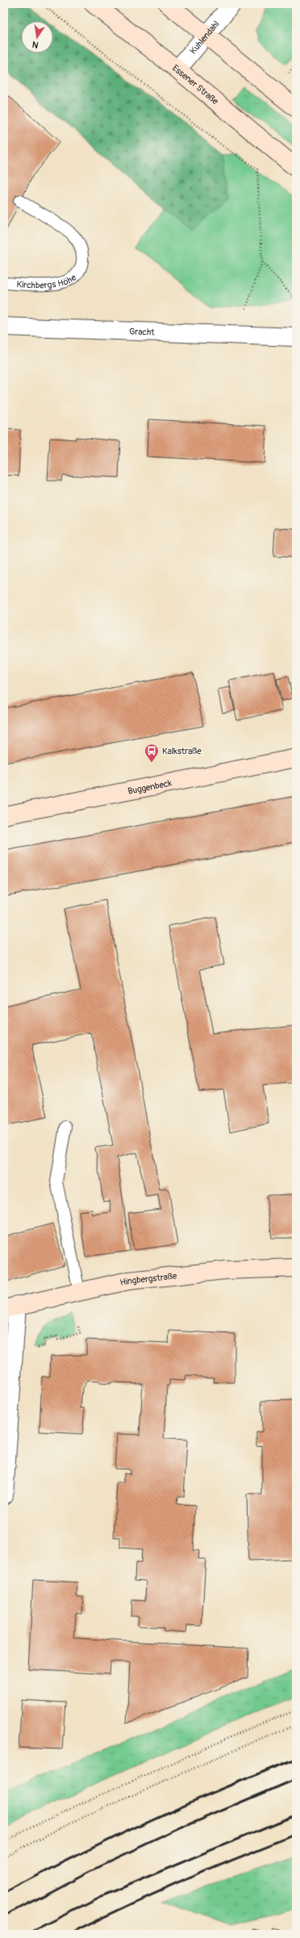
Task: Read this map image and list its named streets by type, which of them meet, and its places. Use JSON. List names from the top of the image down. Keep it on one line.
{"streets":{"street":["Kuhlendahl","Essener Straße","Gracht","Buggenbeck","Hingbergstraße"],"lane":["Kirchbergs Höhe"]},"crossings":[["Kuhlendahl","Essener Straße"]],"places":{"bus stop":["Kalkstraße"]},"north":"bottom"}
